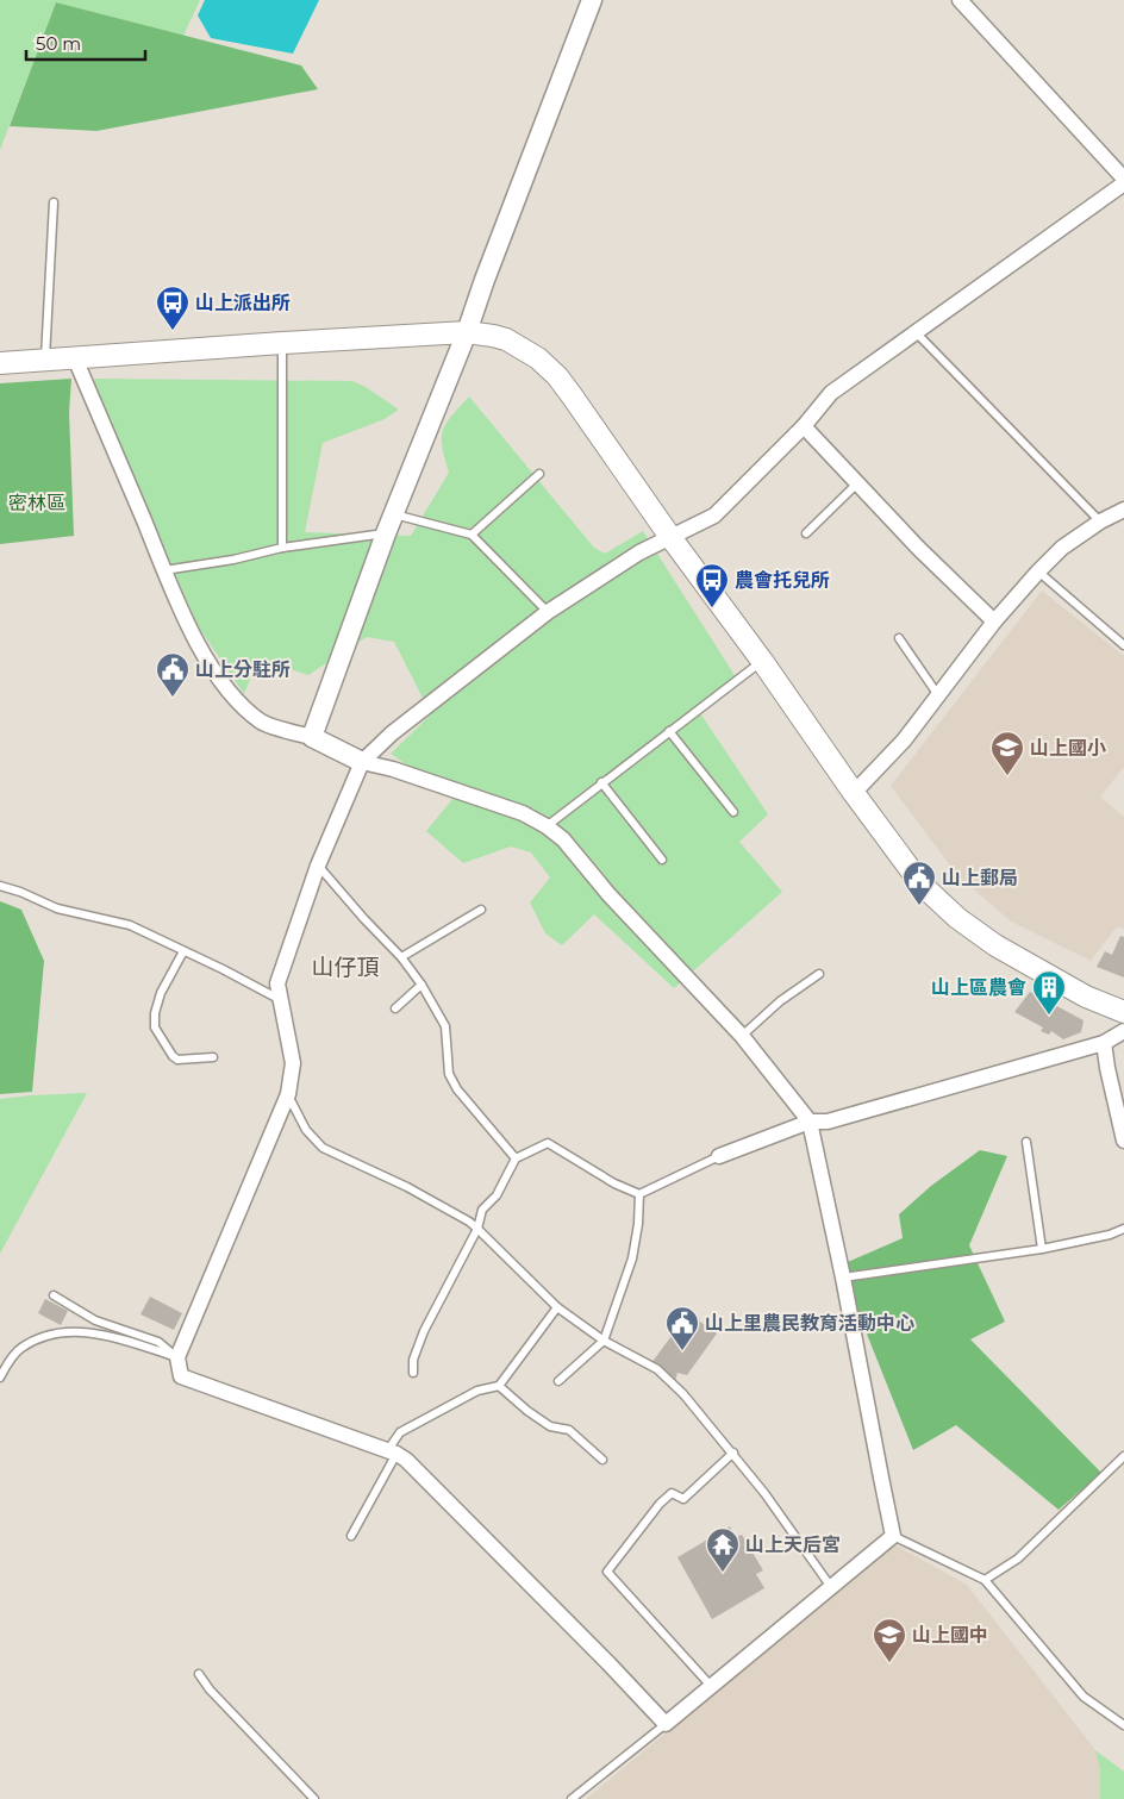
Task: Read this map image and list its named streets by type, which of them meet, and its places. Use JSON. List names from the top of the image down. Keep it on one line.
{"districts":["山仔頂"],"parks":["密林區"],"places":{"bus stop":["山上派出所","農會托兒所"],"public building":["山上分駐所","山上郵局","山上里農民教育活動中心"],"school or university":["山上國小","山上國中"],"building":["山上區農會"],"temple":["山上天后宮"]},"scale_bar":"50 m"}
